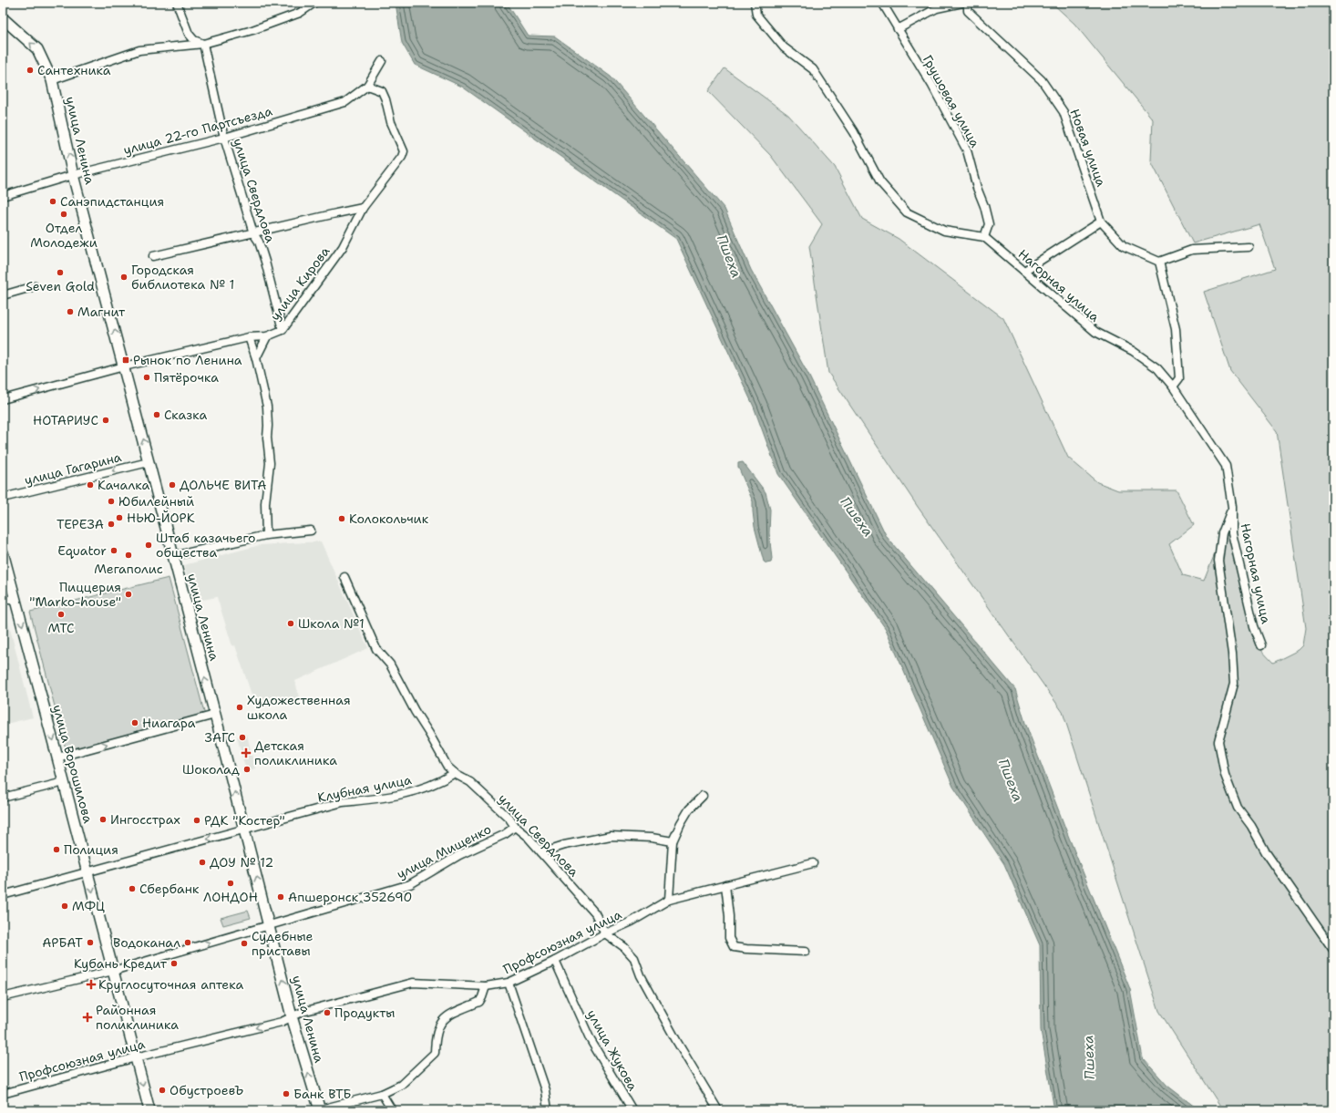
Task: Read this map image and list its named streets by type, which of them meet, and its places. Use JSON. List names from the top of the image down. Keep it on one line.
{"streets":{"main road":["улица Ленина","улица Ворошилова"],"street":["Грушовая улица","улица 22-го Партсъезда","Новая улица","улица Свердлова","улица Кирова","Нагорная улица","улица Гагарина","Клубная улица","улица Мищенко","Профсоюзная улица","улица Жукова"]},"crossings":[["Грушовая улица","Нагорная улица"],["улица 22-го Партсъезда","улица Ленина"],["улица 22-го Партсъезда","улица Свердлова"],["улица 22-го Партсъезда","улица Кирова"],["улица Ленина","улица Кирова"],["улица Ленина","улица Гагарина"],["улица Ленина","Клубная улица"],["улица Ленина","улица Мищенко"],["улица Ленина","Профсоюзная улица"],["улица Свердлова","улица Кирова"],["улица Свердлова","Клубная улица"],["улица Свердлова","улица Мищенко"],["улица Свердлова","Профсоюзная улица"],["улица Ворошилова","Клубная улица"],["улица Ворошилова","улица Мищенко"],["улица Ворошилова","Профсоюзная улица"],["Профсоюзная улица","улица Жукова"]],"one_way":["улица Ленина","улица Гагарина","улица Ворошилова"],"water":["Пшеха"],"places":{"other":["Сантехника","Санэпидстанция","Отдел Молодежи","Seven Gold","Городская библиотека № 1","Магнит","Пятёрочка","Сказка","НОТАРИУС","Качалка","ДОЛЬЧЕ ВИТА","Юбилейный","НЬЮ-ЙОРК","Колокольчик","ТЕРЕЗА","Штаб казачьего общества","Equator","Мегаполис","Пиццерия \"Marko-house\"","МТС","Школа №1","Художественная школа","Ниагара","ЗАГС","Шоколад","Ингосстрах","РДК \"Костер\"","Полиция","ДОУ № 12","ЛОНДОН","Сбербанк","Апшеронск 352690","МФЦ","АРБАТ","Водоканал","Судебные приставы","Кубань Кредит","Продукты","ОбустроевЪ","Банк ВТБ"],"transit":["Рынок по Ленина"],"health":["Детская поликлиника","Круглосуточная аптека","Районная поликлиника"]}}
